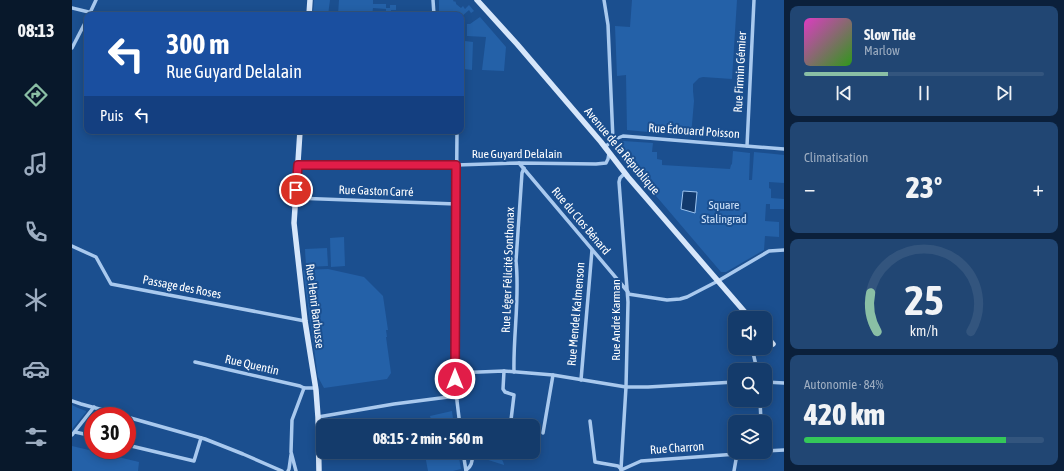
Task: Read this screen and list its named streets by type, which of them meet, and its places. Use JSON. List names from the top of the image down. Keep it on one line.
{"streets":{"main road":["Avenue de la République","Rue Henri Barbusse"],"street":["Rue Firmin Gémier","Rue Édouard Poisson","Rue Guyard Delalain","Rue Gaston Carré","Rue du Clos Bénard","Rue Léger Félicité Sonthonax","Passage des Roses","Rue Mendel Kalmenson","Rue André Karman","Rue Quentin","Rue Charron"]},"crossings":[["Rue Firmin Gémier","Rue Édouard Poisson"],["Avenue de la République","Rue Guyard Delalain"],["Avenue de la République","Rue André Karman"],["Rue Guyard Delalain","Rue du Clos Bénard"],["Rue Guyard Delalain","Rue Henri Barbusse"],["Rue Gaston Carré","Rue Henri Barbusse"],["Rue du Clos Bénard","Rue Léger Félicité Sonthonax"],["Rue du Clos Bénard","Rue Mendel Kalmenson"],["Rue du Clos Bénard","Rue André Karman"],["Passage des Roses","Rue Henri Barbusse"],["Rue André Karman","Rue Charron"]],"parks":["Square Stalingrad"],"page":{"tabs":"08:13","turn":["300 m","Rue Guyard Delalain"],"song":["Slow Tide","Marlow"],"then":"Puis","tile":["Climatisation",["Autonomie · 84%","420 km"]],"heat":["−","23°","+"],"limit":"30","trip":"08:15 · 2 min · 560 m","gauge":["25","km/h"]}}
